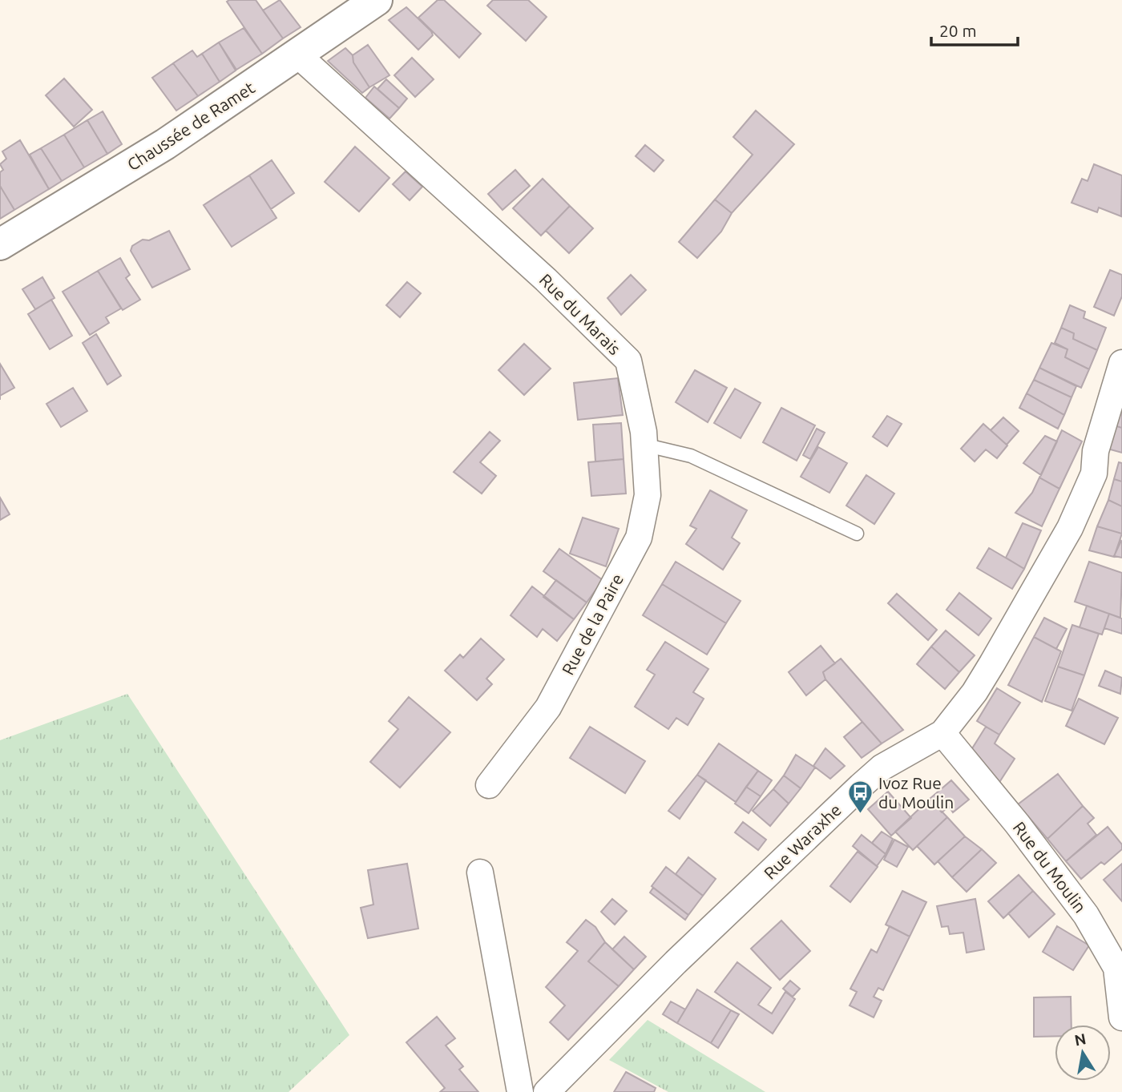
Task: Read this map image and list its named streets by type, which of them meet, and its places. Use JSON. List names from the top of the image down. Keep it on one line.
{"streets":{"main road":["Chaussée de Ramet"],"street":["Rue du Marais","Rue de la Paire","Rue Waraxhe","Rue du Moulin"]},"crossings":[["Chaussée de Ramet","Rue du Marais"],["Rue du Marais","Rue de la Paire"],["Rue Waraxhe","Rue du Moulin"]],"places":{"bus stop":["Ivoz Rue du Moulin"]},"scale_bar":"20 m","north":"top"}
